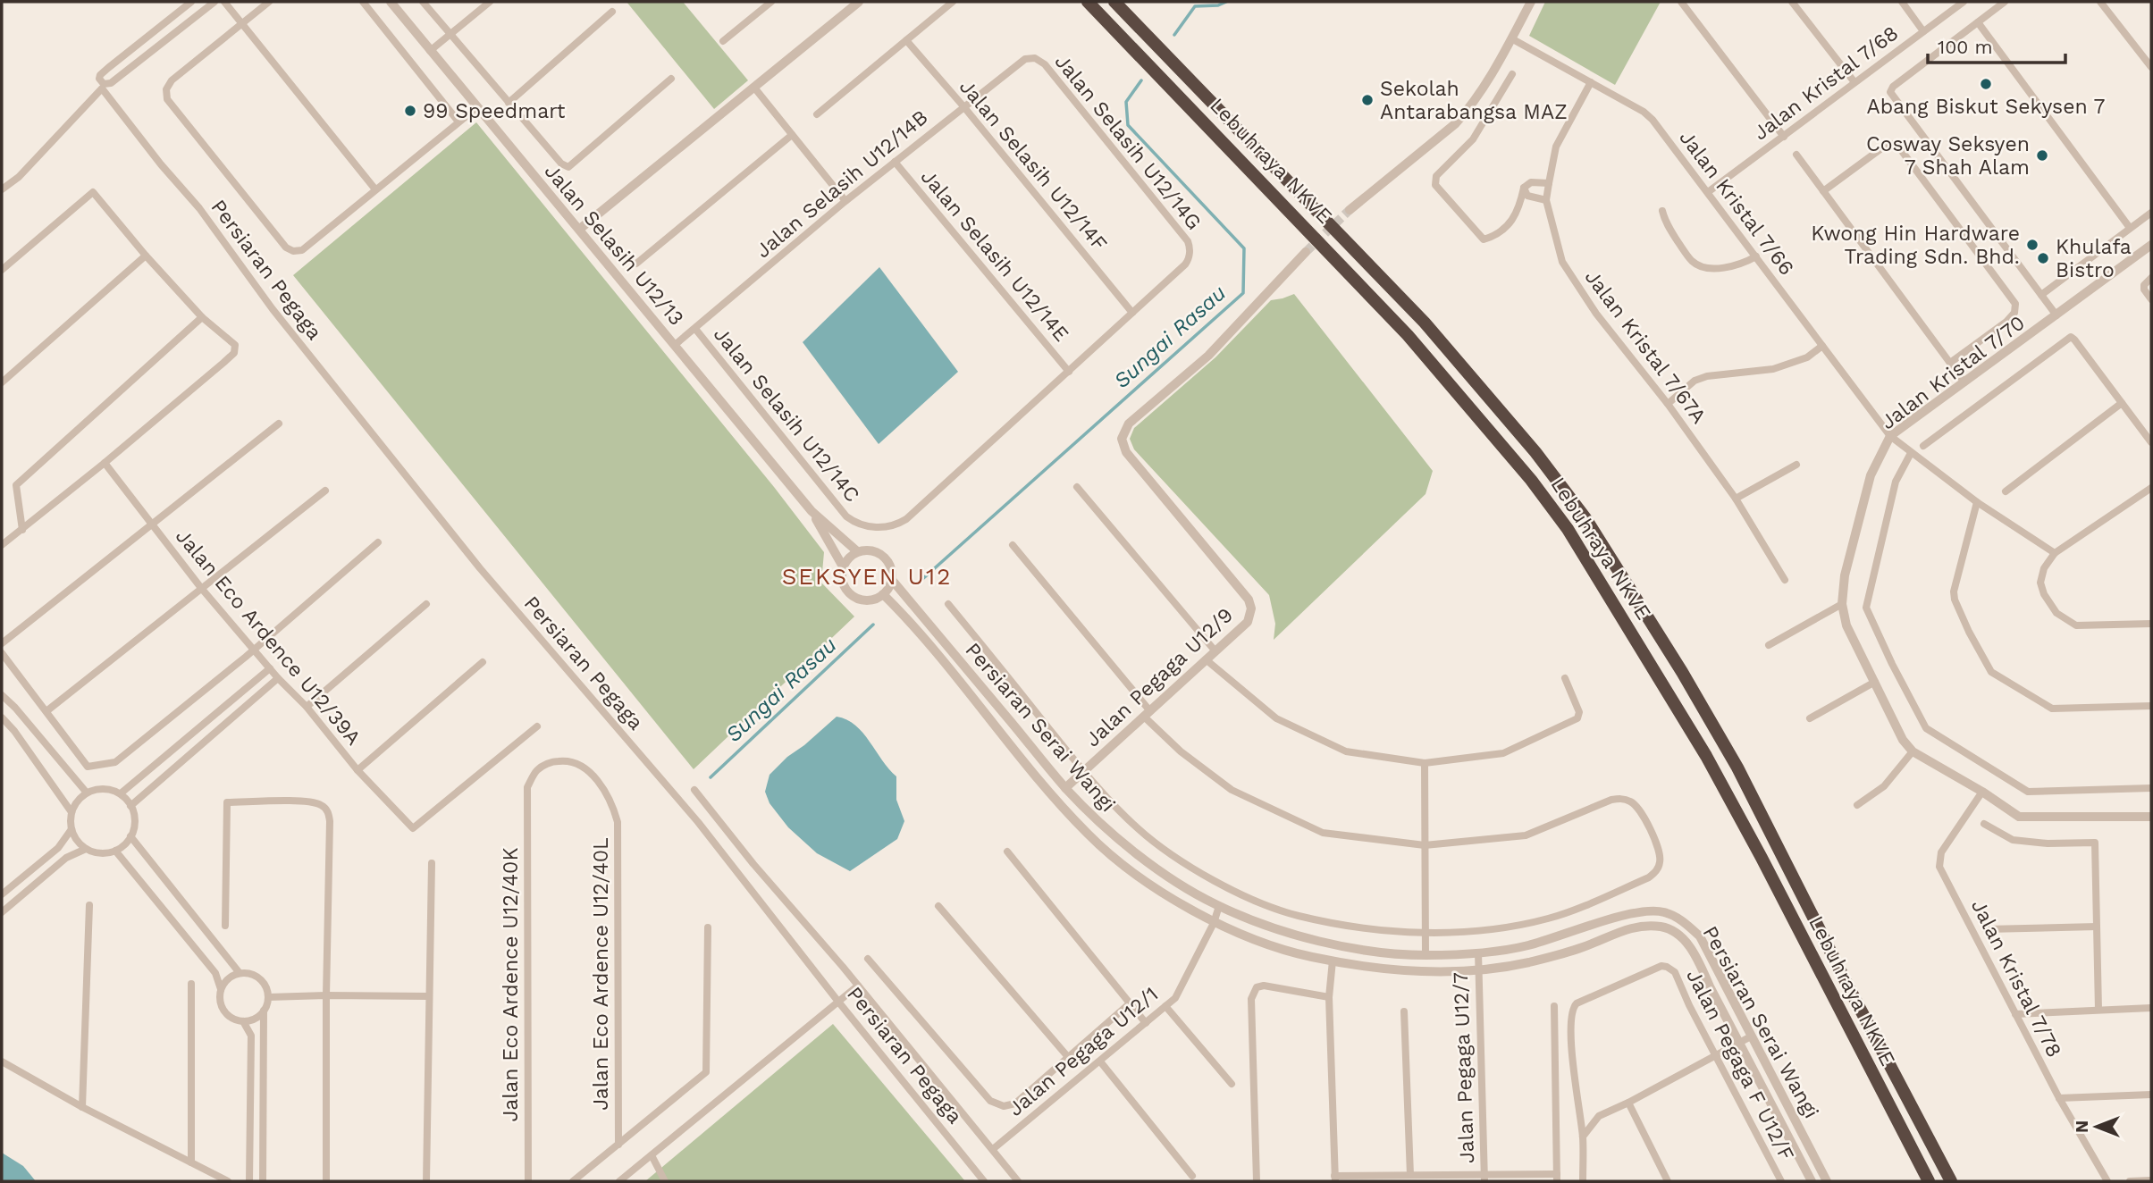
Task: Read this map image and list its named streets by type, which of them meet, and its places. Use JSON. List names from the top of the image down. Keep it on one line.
{"streets":{"highway":["Lebuhraya NKVE"],"street":["Jalan Kristal 7/68","Jalan Selasih U12/14G","Jalan Selasih U12/14F","Jalan Selasih U12/14B","Jalan Kristal 7/66","Jalan Selasih U12/13","Jalan Selasih U12/14E","Persiaran Pegaga","Jalan Kristal 7/67A","Jalan Kristal 7/70","Jalan Selasih U12/14C","Jalan Eco Ardence U12/39A","Jalan Pegaga U12/9","Persiaran Serai Wangi","Jalan Eco Ardence U12/40L","Jalan Kristal 7/78","Jalan Eco Ardence U12/40K","Jalan Pegaga U12/1","Jalan Pegaga F U12/F","Jalan Pegaga U12/7"]},"crossings":[["Jalan Kristal 7/68","Jalan Kristal 7/66"],["Jalan Selasih U12/14G","Jalan Selasih U12/14B"],["Jalan Selasih U12/14G","Jalan Selasih U12/14C"],["Jalan Selasih U12/14F","Jalan Selasih U12/14B"],["Jalan Selasih U12/14F","Jalan Selasih U12/14C"],["Jalan Selasih U12/14B","Jalan Selasih U12/13"],["Jalan Selasih U12/14B","Jalan Selasih U12/14E"],["Jalan Selasih U12/14B","Jalan Selasih U12/14C"],["Jalan Kristal 7/66","Jalan Kristal 7/67A"],["Jalan Kristal 7/66","Jalan Kristal 7/70"],["Jalan Selasih U12/13","Persiaran Serai Wangi"],["Jalan Selasih U12/14E","Jalan Selasih U12/14C"],["Persiaran Pegaga","Jalan Pegaga U12/1"],["Jalan Kristal 7/70","Jalan Kristal 7/78"],["Jalan Pegaga U12/9","Persiaran Serai Wangi"],["Persiaran Serai Wangi","Jalan Pegaga U12/1"],["Persiaran Serai Wangi","Jalan Pegaga U12/7"],["Jalan Eco Ardence U12/40L","Jalan Eco Ardence U12/40K"]],"districts":["SEKSYEN U12"],"water":["Sungai Rasau"],"places":["Abang Biskut Sekysen 7","Sekolah Antarabangsa MAZ","99 Speedmart","Cosway Seksyen 7 Shah Alam","Kwong Hin Hardware Trading Sdn. Bhd.","Khulafa Bistro"],"scale_bar":"100 m","north":"left"}
